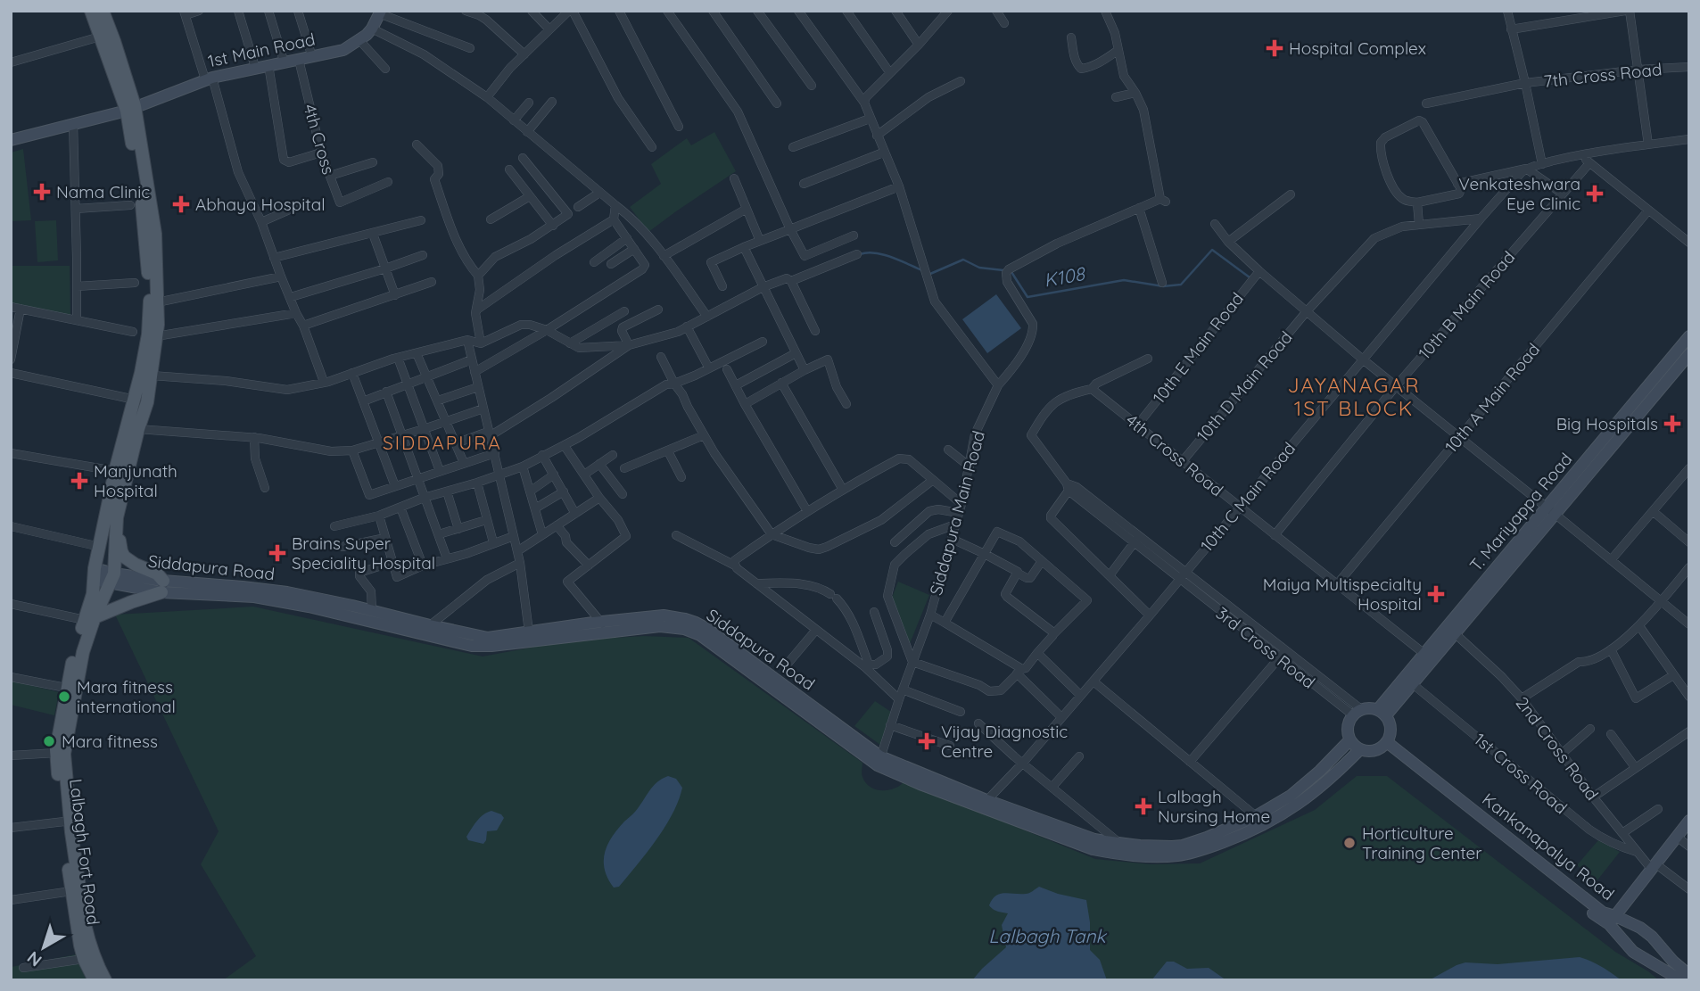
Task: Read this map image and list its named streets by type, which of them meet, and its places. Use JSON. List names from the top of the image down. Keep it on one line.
{"streets":{"main road":["1st Main Road","T. Mariyappa Road","Siddapura Road","Kankanapalya Road","Lalbagh Fort Road"],"street":["7th Cross Road","4th Cross","10th B Main Road","10th E Main Road","10th D Main Road","10th A Main Road","4th Cross Road","10th C Main Road","Siddapura Main Road","3rd Cross Road","2nd Cross Road","1st Cross Road"]},"crossings":[["1st Main Road","4th Cross"],["1st Main Road","Lalbagh Fort Road"],["10th B Main Road","4th Cross Road"],["10th E Main Road","4th Cross Road"],["10th D Main Road","4th Cross Road"],["10th D Main Road","10th C Main Road"],["10th A Main Road","4th Cross Road"],["4th Cross Road","10th C Main Road"],["4th Cross Road","T. Mariyappa Road"],["10th C Main Road","Siddapura Road"],["10th C Main Road","3rd Cross Road"],["T. Mariyappa Road","Siddapura Road"],["T. Mariyappa Road","3rd Cross Road"],["T. Mariyappa Road","2nd Cross Road"],["T. Mariyappa Road","1st Cross Road"],["T. Mariyappa Road","Kankanapalya Road"],["Siddapura Main Road","Siddapura Road"],["Siddapura Road","3rd Cross Road"],["Siddapura Road","Kankanapalya Road"],["3rd Cross Road","Kankanapalya Road"],["2nd Cross Road","1st Cross Road"]],"districts":["JAYANAGAR 1ST BLOCK","SIDDAPURA"],"water":["K108","Lalbagh Tank"],"places":{"health":["Hospital Complex","Nama Clinic","Venkateshwara Eye Clinic","Abhaya Hospital","Big Hospitals","Manjunath Hospital","Brains Super Speciality Hospital","Maiya Multispecialty Hospital","Vijay Diagnostic Centre","Lalbagh Nursing Home"],"other":["Mara fitness international","Mara fitness","Horticulture Training Center"]},"north":"bottom left"}
